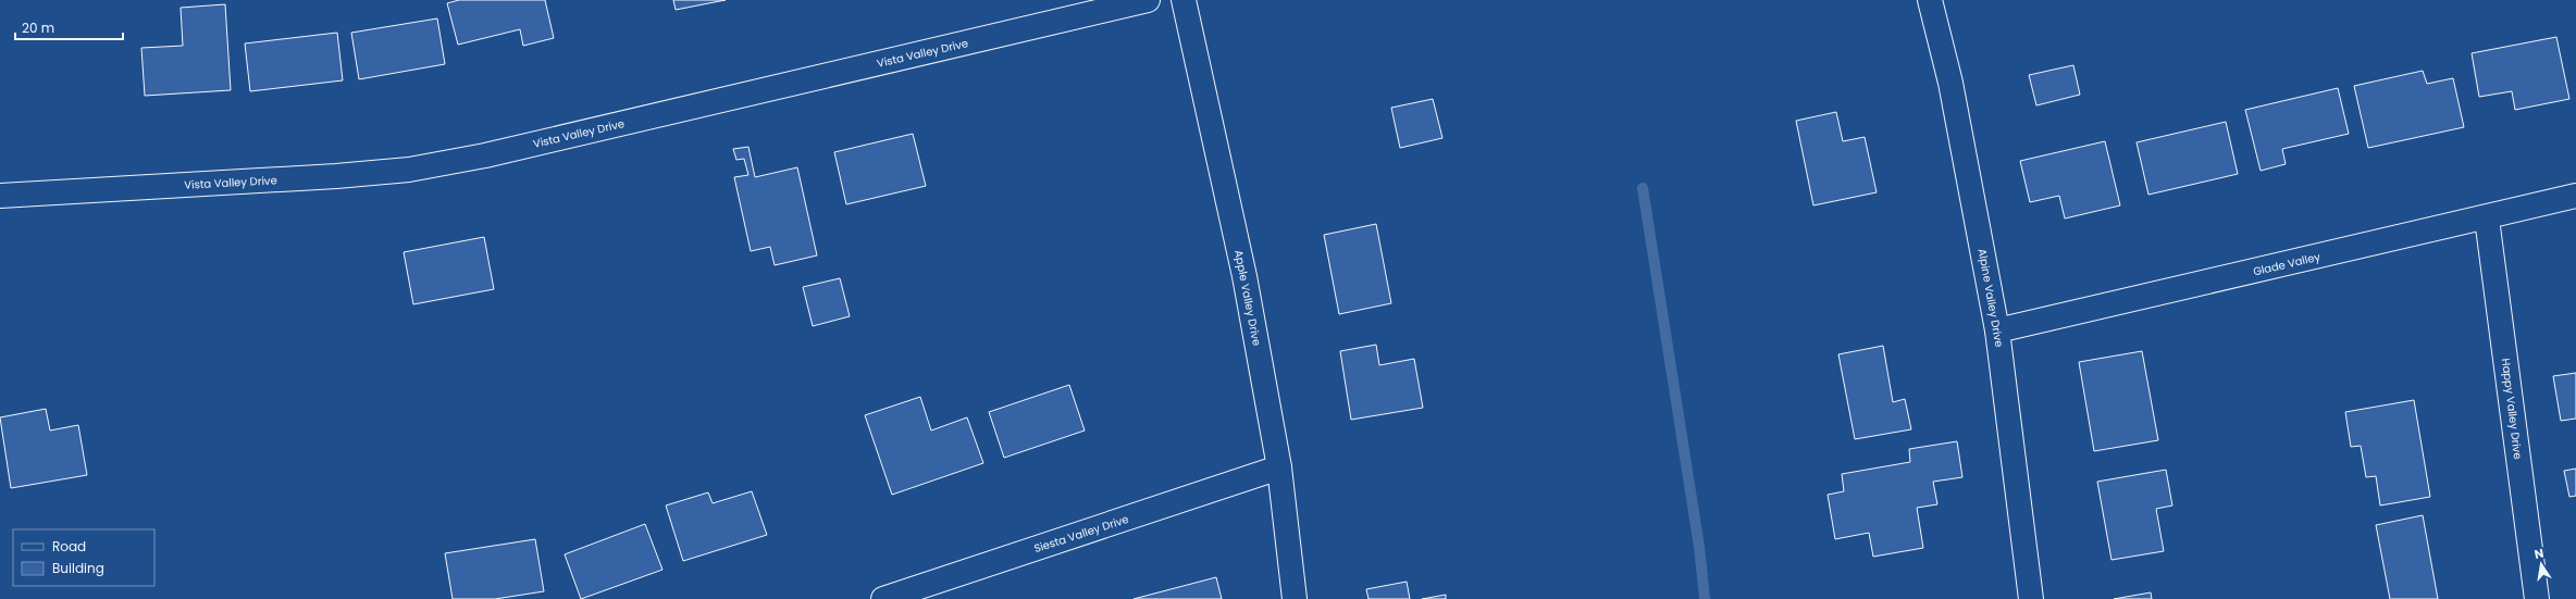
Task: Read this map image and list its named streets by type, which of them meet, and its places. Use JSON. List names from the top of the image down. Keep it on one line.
{"streets":{"street":["Vista Valley Drive","Glade Valley","Apple Valley Drive","Alpine Valley Drive","Happy Valley Drive","Siesta Valley Drive"]},"crossings":[["Glade Valley","Alpine Valley Drive"],["Glade Valley","Happy Valley Drive"],["Apple Valley Drive","Siesta Valley Drive"]],"legend":["Road","Building"],"scale_bar":"20 m","north":"top"}
